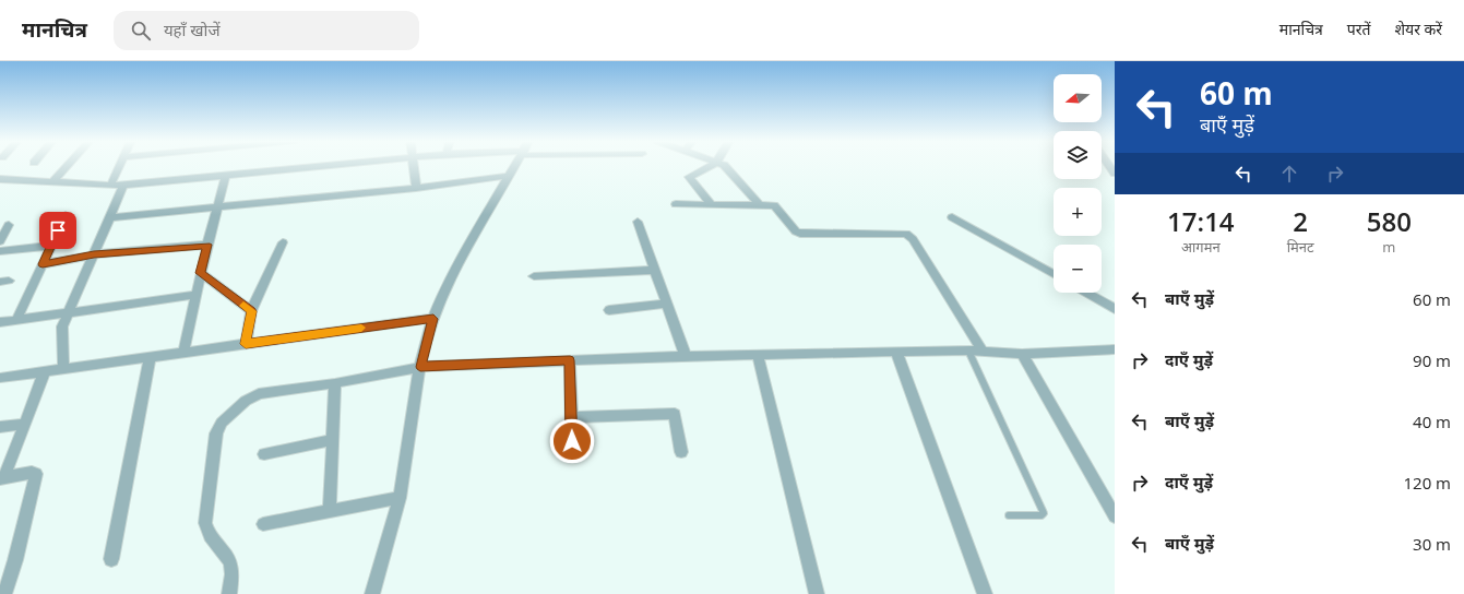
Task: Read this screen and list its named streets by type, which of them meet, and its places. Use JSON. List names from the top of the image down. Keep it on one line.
{"north":"left","page":{"header":"मानचित्र","search":"यहाँ खोजें","nav":["मानचित्र","परतें","शेयर करें"],"turn":["60 m","बाएँ मुड़ें"],"map_buttons":["+","−"],"eta":["17:14","आगमन","2","मिनट","580","m"],"list":[{"name":"बाएँ मुड़ें","value":"60 m"},{"name":"दाएँ मुड़ें","value":"90 m"},{"name":"बाएँ मुड़ें","value":"40 m"},{"name":"दाएँ मुड़ें","value":"120 m"},{"name":"बाएँ मुड़ें","value":"30 m"}]}}
